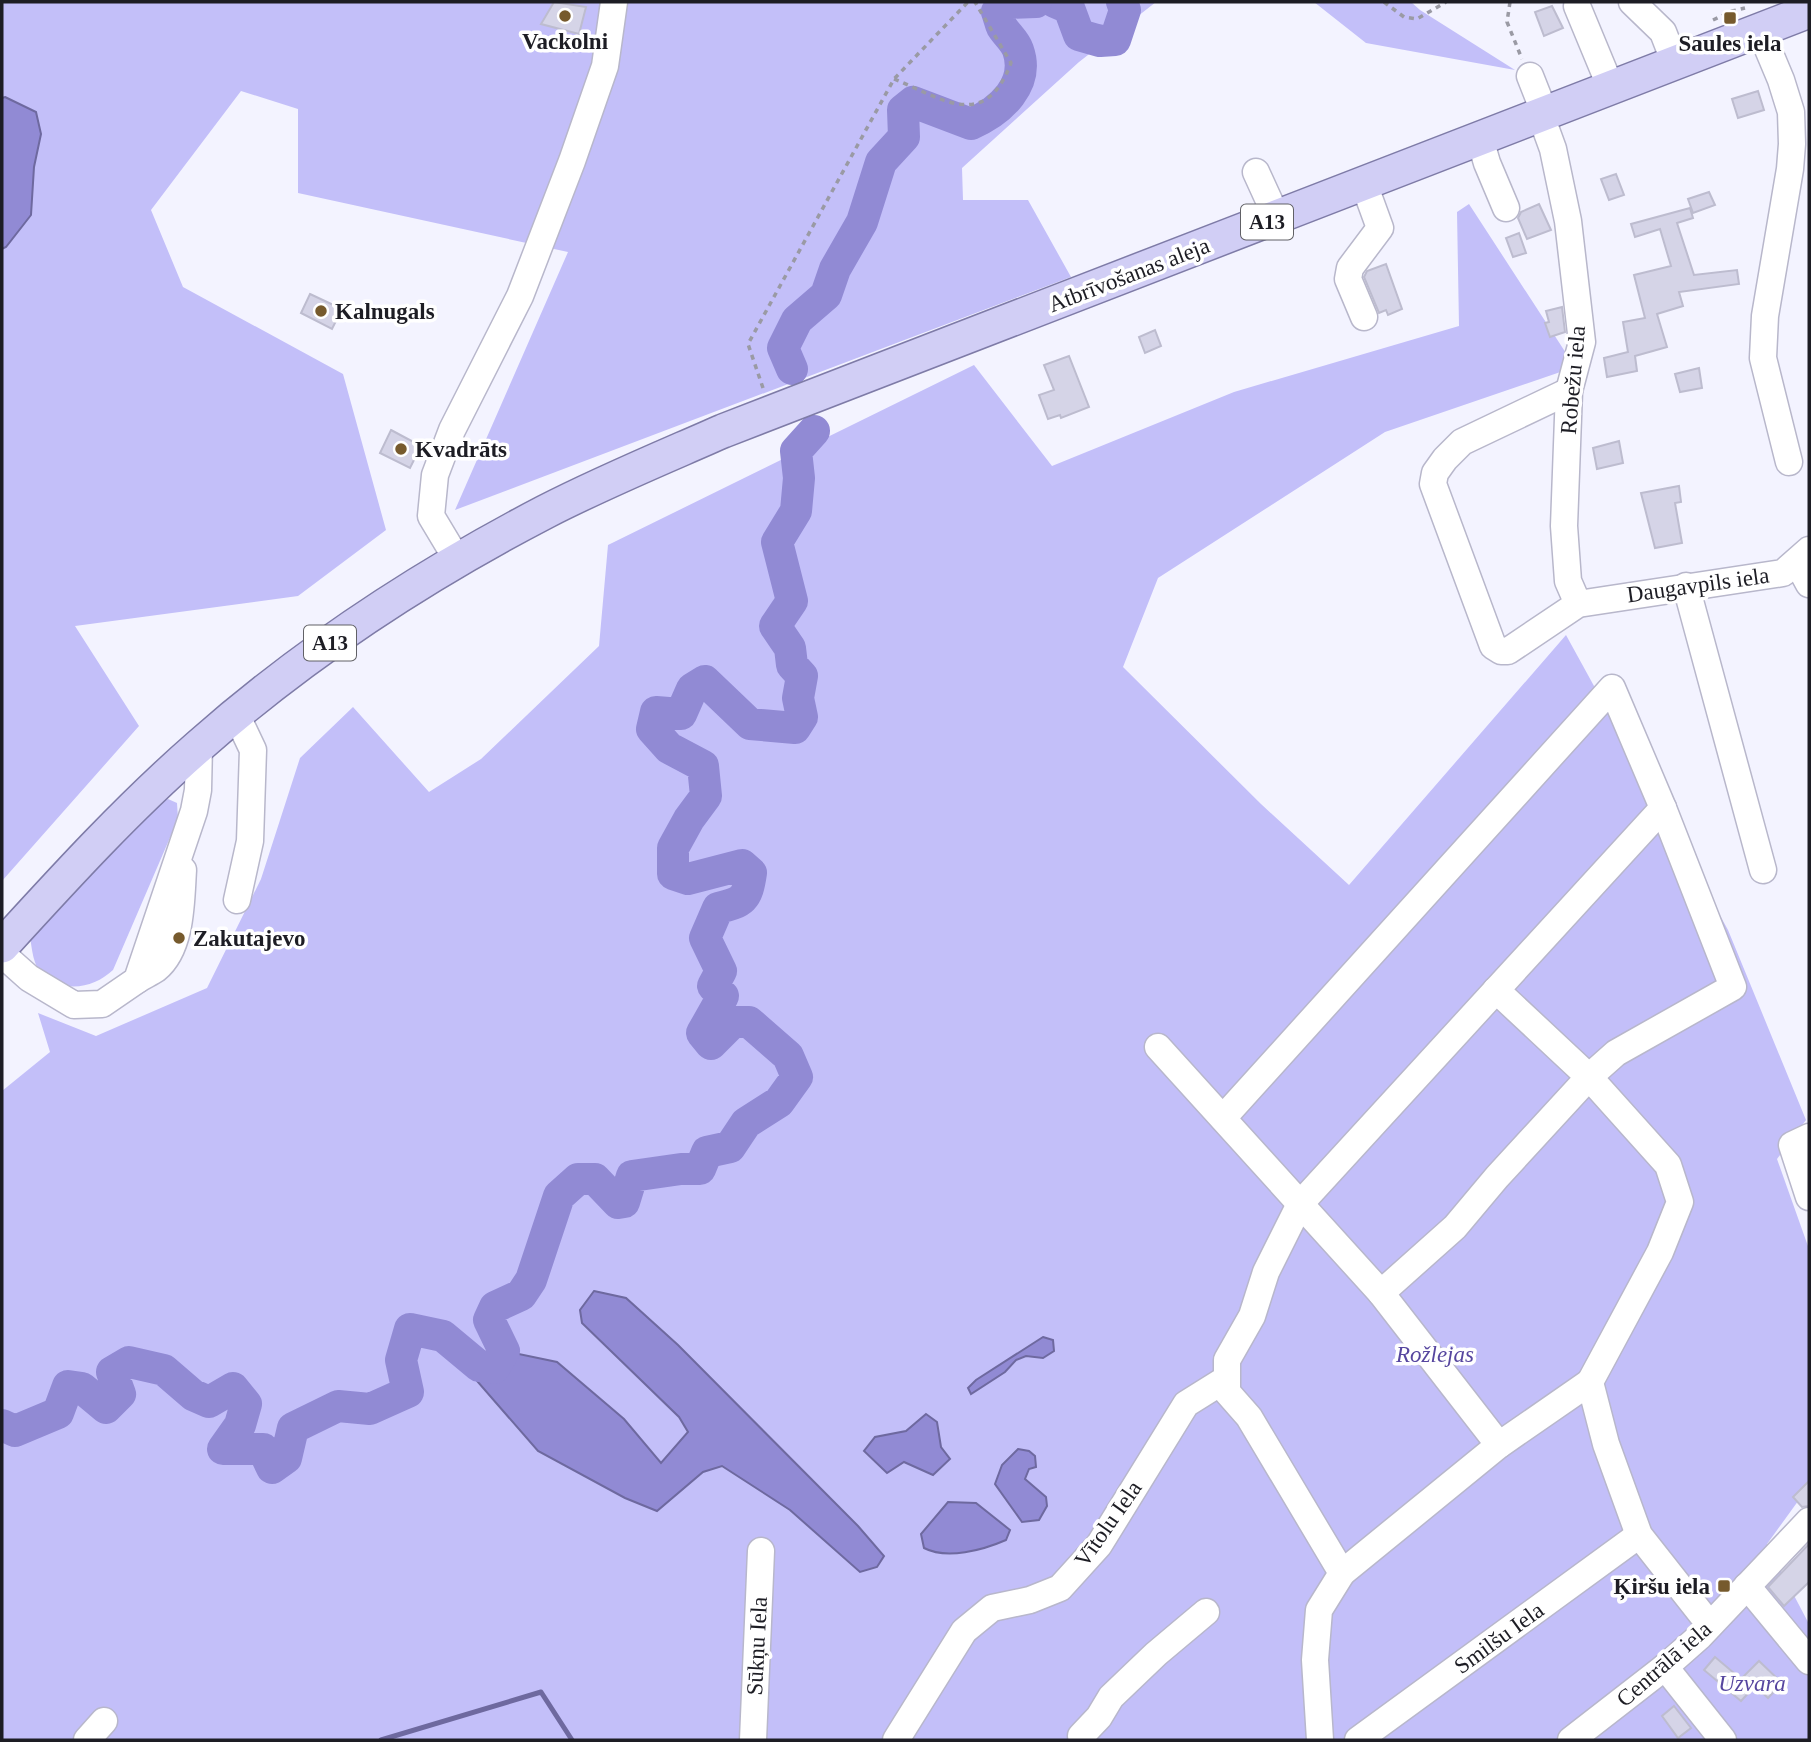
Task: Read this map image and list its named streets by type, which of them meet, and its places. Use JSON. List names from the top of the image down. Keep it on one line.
{"streets":{"main road":["A13","Atbrīvošanas aleja"],"street":["Robežu iela","Daugavpils iela","Vītolu Iela","Smilšu Iela","Sūkņu Iela","Centrālā iela"]},"crossings":[["A13","Atbrīvošanas aleja"],["Atbrīvošanas aleja","Robežu iela"],["Robežu iela","Daugavpils iela"]],"parks":["Rožlejas","Uzvara"],"places":{"other":["Vackolni","Kalnugals","Kvadrāts","Zakutajevo"],"transit":["Saules iela","Ķiršu iela"]}}
